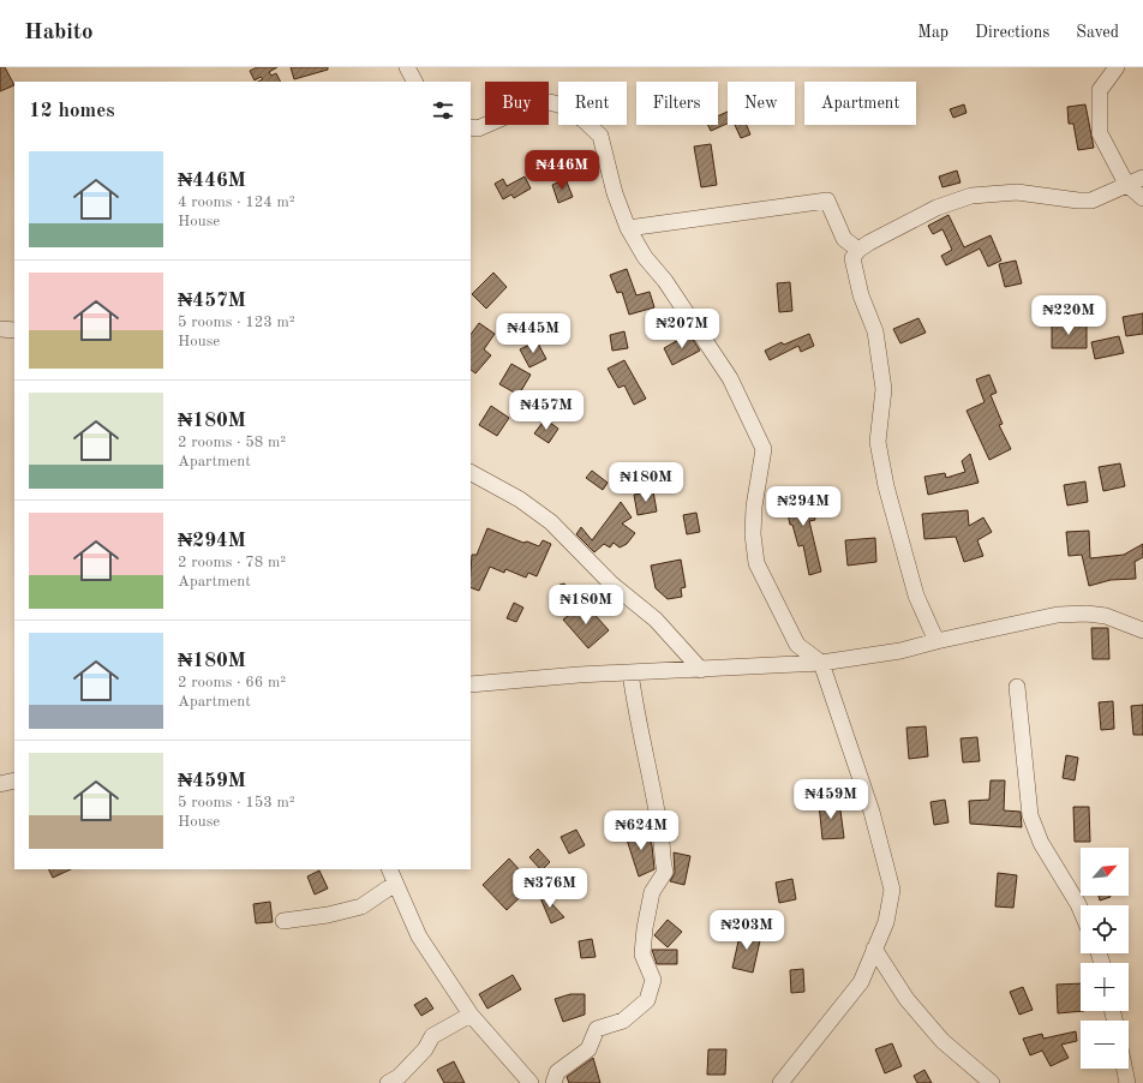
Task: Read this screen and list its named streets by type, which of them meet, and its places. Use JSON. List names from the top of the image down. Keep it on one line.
{"north":"top right","page":{"header":"Habito","nav":["Map","Directions","Saved"],"chip":["Buy","Rent","Filters","New","Apartment"],"heading":"12 homes","list":[{"name":"₦446M","note":"4 rooms · 124 m² · House"},{"name":"₦457M","note":"5 rooms · 123 m² · House"},{"name":"₦180M","note":"2 rooms · 58 m² · Apartment"},{"name":"₦294M","note":"2 rooms · 78 m² · Apartment"},{"name":"₦180M","note":"2 rooms · 66 m² · Apartment"},{"name":"₦459M","note":"5 rooms · 153 m² · House"}],"price":["₦446M","₦220M","₦207M","₦445M","₦457M","₦180M","₦294M","₦180M","₦459M","₦624M","₦376M","₦203M"],"map_buttons":["+","−"]}}
